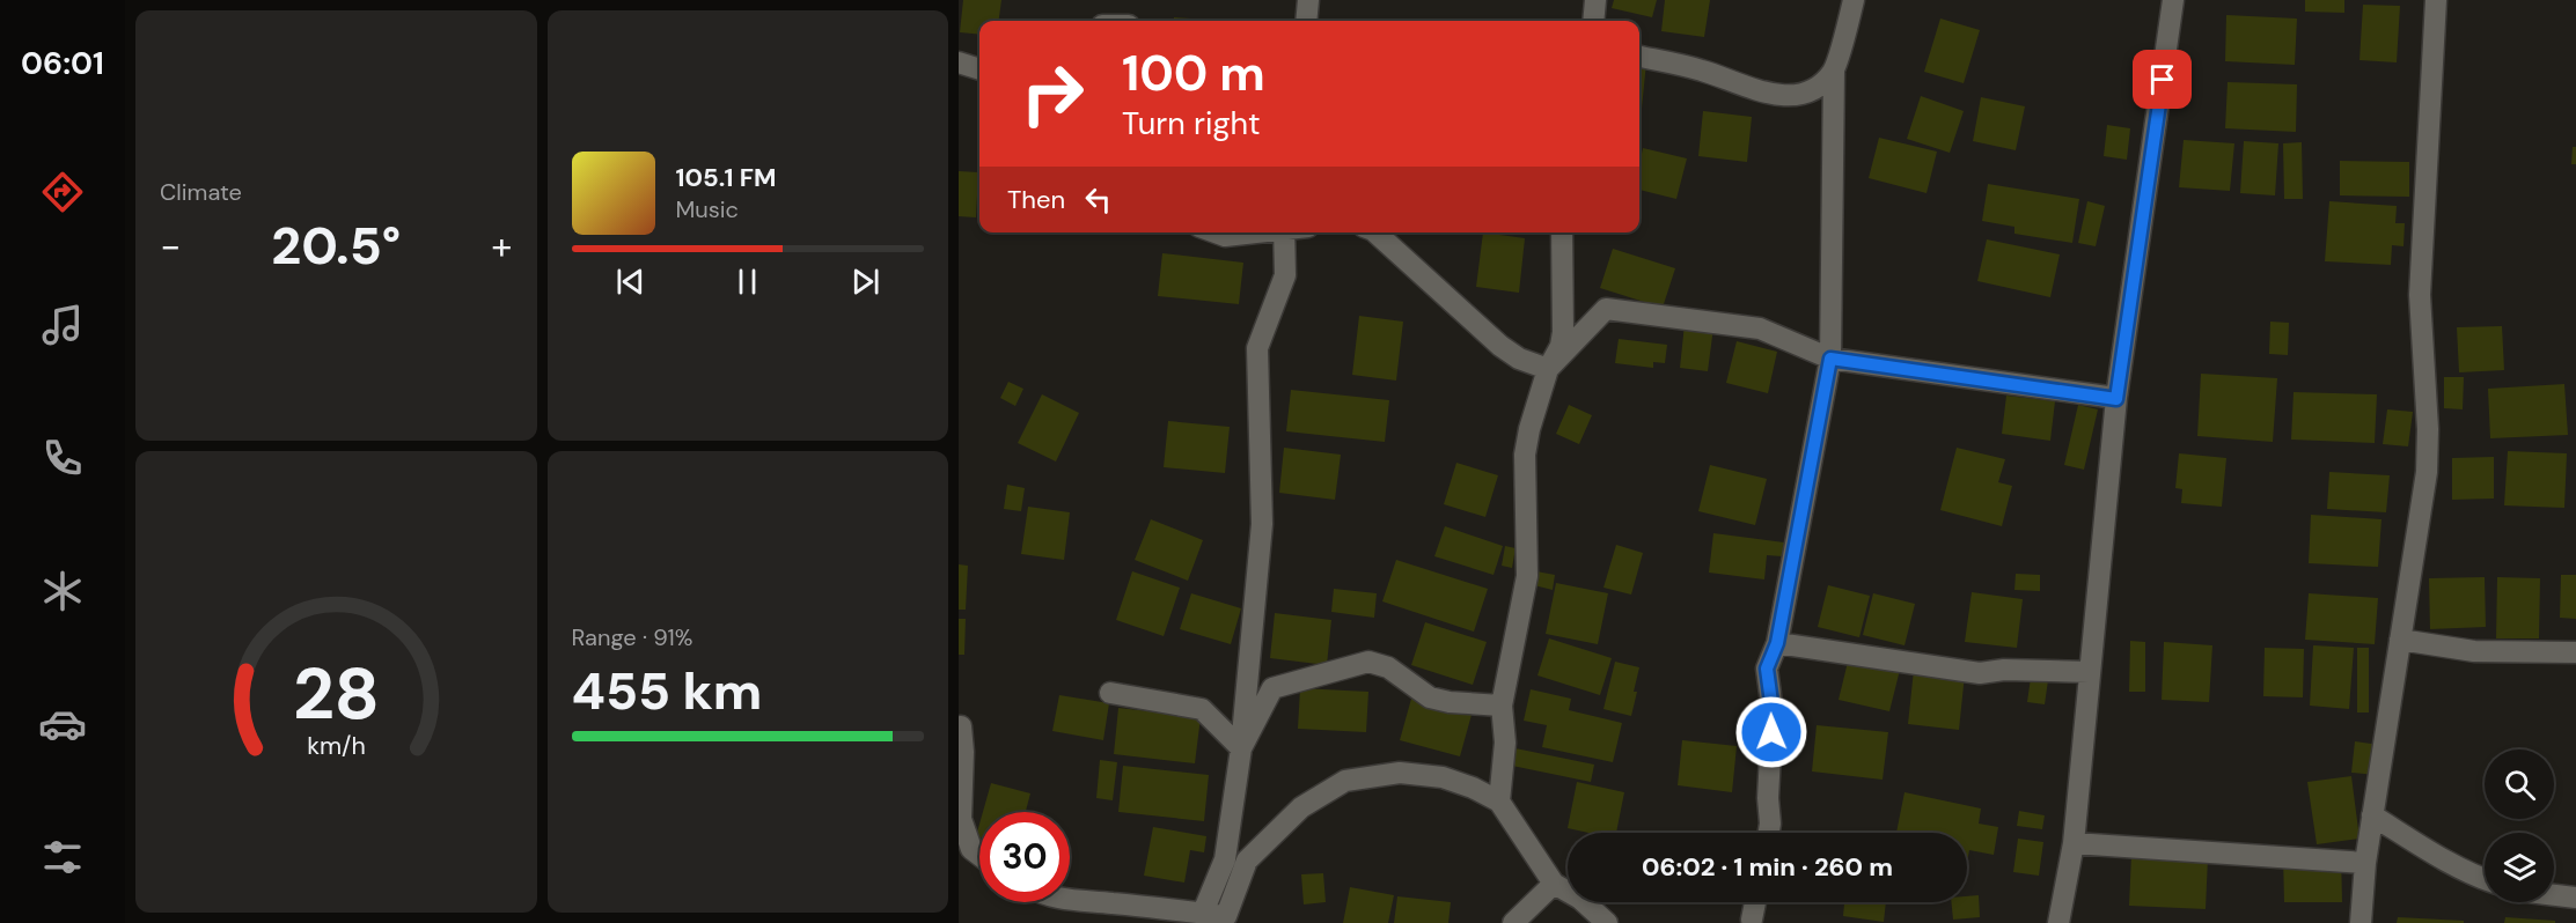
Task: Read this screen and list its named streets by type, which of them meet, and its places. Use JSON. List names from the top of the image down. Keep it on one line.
{"page":{"tabs":"06:01","tile":["Climate",["Range · 91%","455 km"]],"turn":["100 m","Turn right"],"song":["105.1 FM","Music"],"then":"Then","heat":["−","20.5°","+"],"limit":"30","trip":"06:02 · 1 min · 260 m","gauge":["28","km/h"]}}
